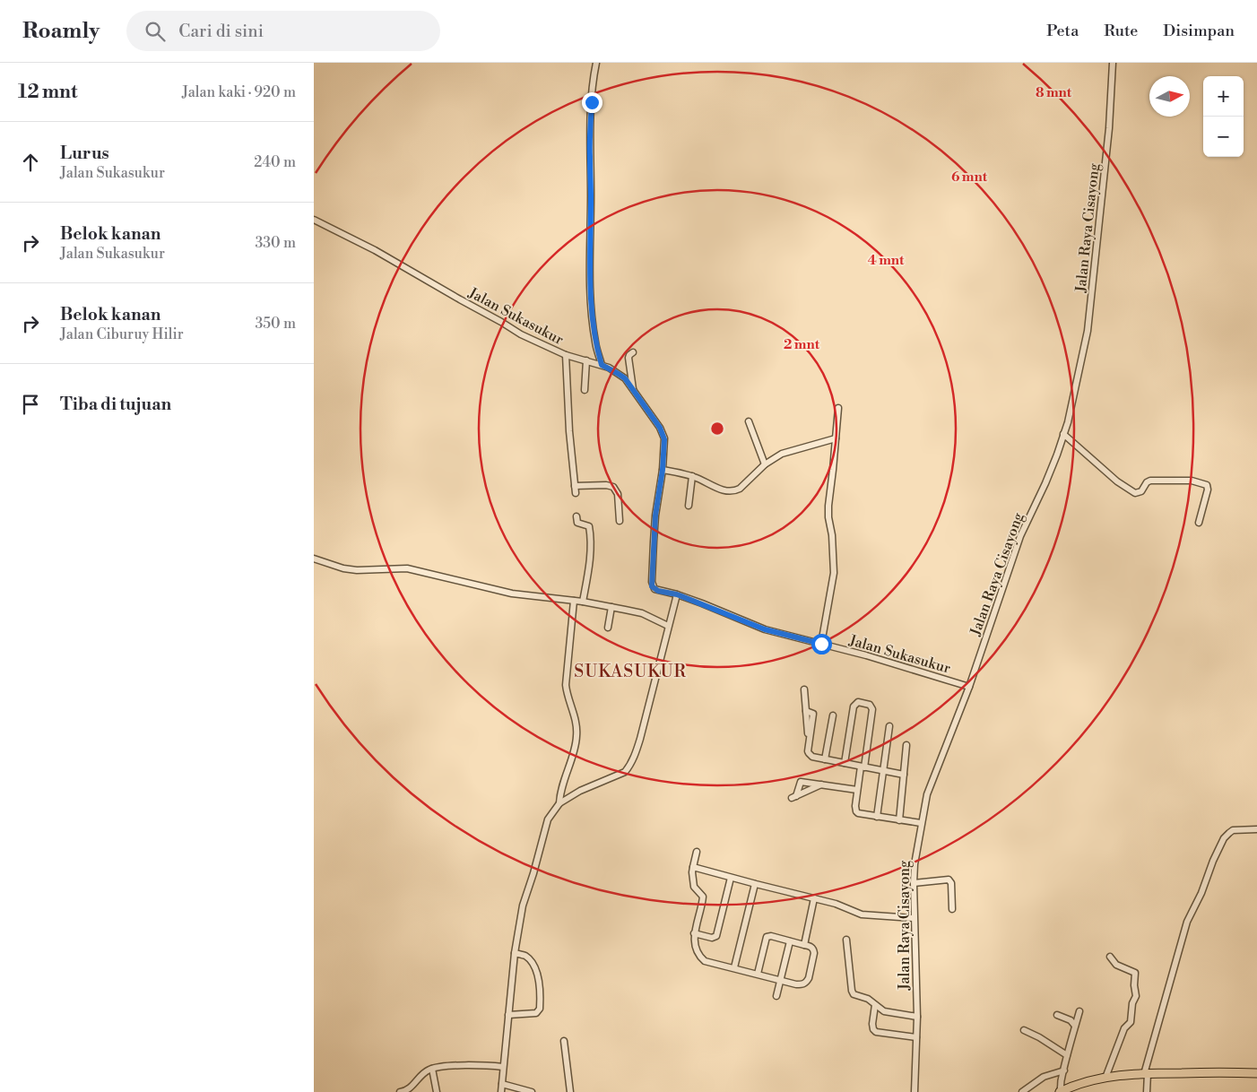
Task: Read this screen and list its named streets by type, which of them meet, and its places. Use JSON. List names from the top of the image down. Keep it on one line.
{"streets":{"street":["Jalan Raya Cisayong","Jalan Sukasukur"]},"crossings":[["Jalan Raya Cisayong","Jalan Sukasukur"]],"districts":["SUKASUKUR"],"north":"right","page":{"header":"Roamly","search":"Cari di sini","nav":["Peta","Rute","Disimpan"],"heading":["12 mnt","Jalan kaki · 920 m"],"map_buttons":["+","−"],"list":[["Lurus","Jalan Sukasukur","240 m"],["Belok kanan","Jalan Sukasukur","330 m"],["Belok kanan","Jalan Ciburuy Hilir","350 m"],"Tiba di tujuan"]},"rings":["8 mnt","6 mnt","4 mnt","2 mnt"]}
